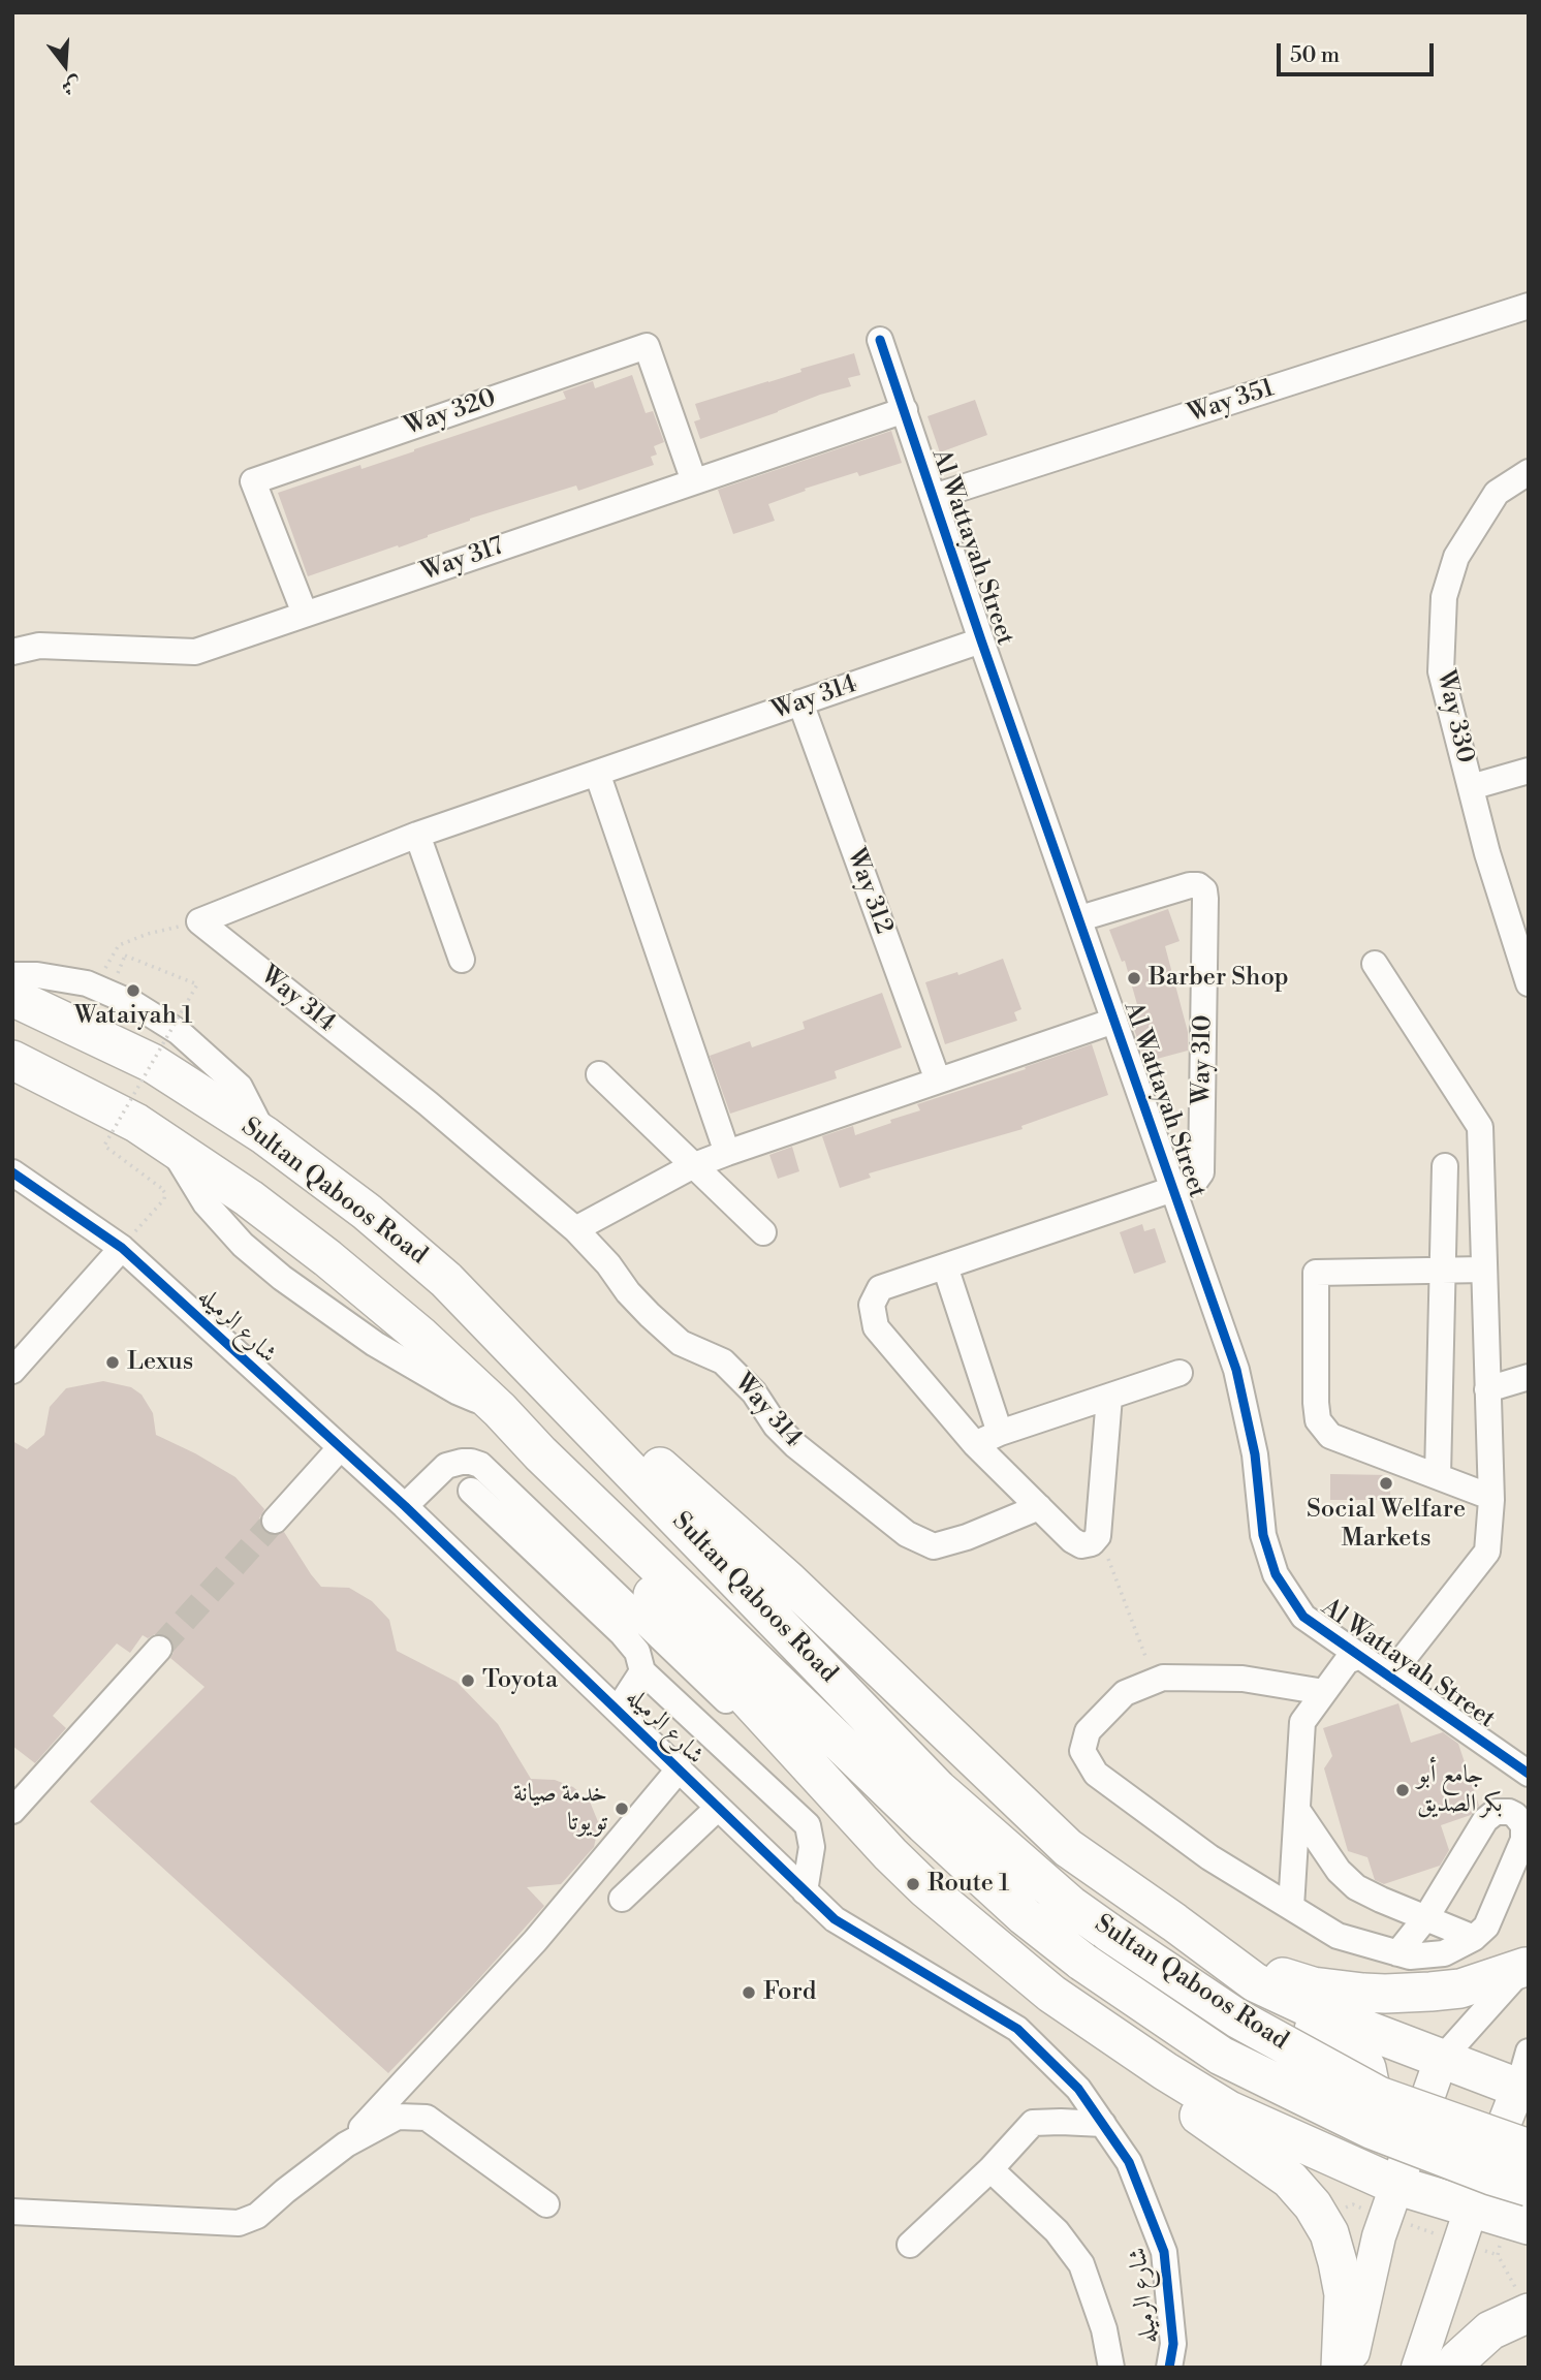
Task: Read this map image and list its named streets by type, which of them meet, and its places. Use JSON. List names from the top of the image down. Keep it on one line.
{"streets":{"highway":["Sultan Qaboos Road"],"street":["Way 351","Way 320","Al Wattayah Street","Way 317","Way 314","Way 330","Way 312","Way 310","شارع الرميله"]},"crossings":[["Way 351","Al Wattayah Street"],["Way 320","Way 317"],["Al Wattayah Street","Way 317"],["Al Wattayah Street","Way 314"],["Al Wattayah Street","Way 310"],["Way 314","Way 312"]],"places":["Barber Shop","Wataiyah 1","Lexus","Social Welfare Markets","Toyota","جامع أبو بكر الصديق","خدمة صيانة تويوتا","Route 1","Ford"],"scale_bar":"50 m","north":"bottom"}
